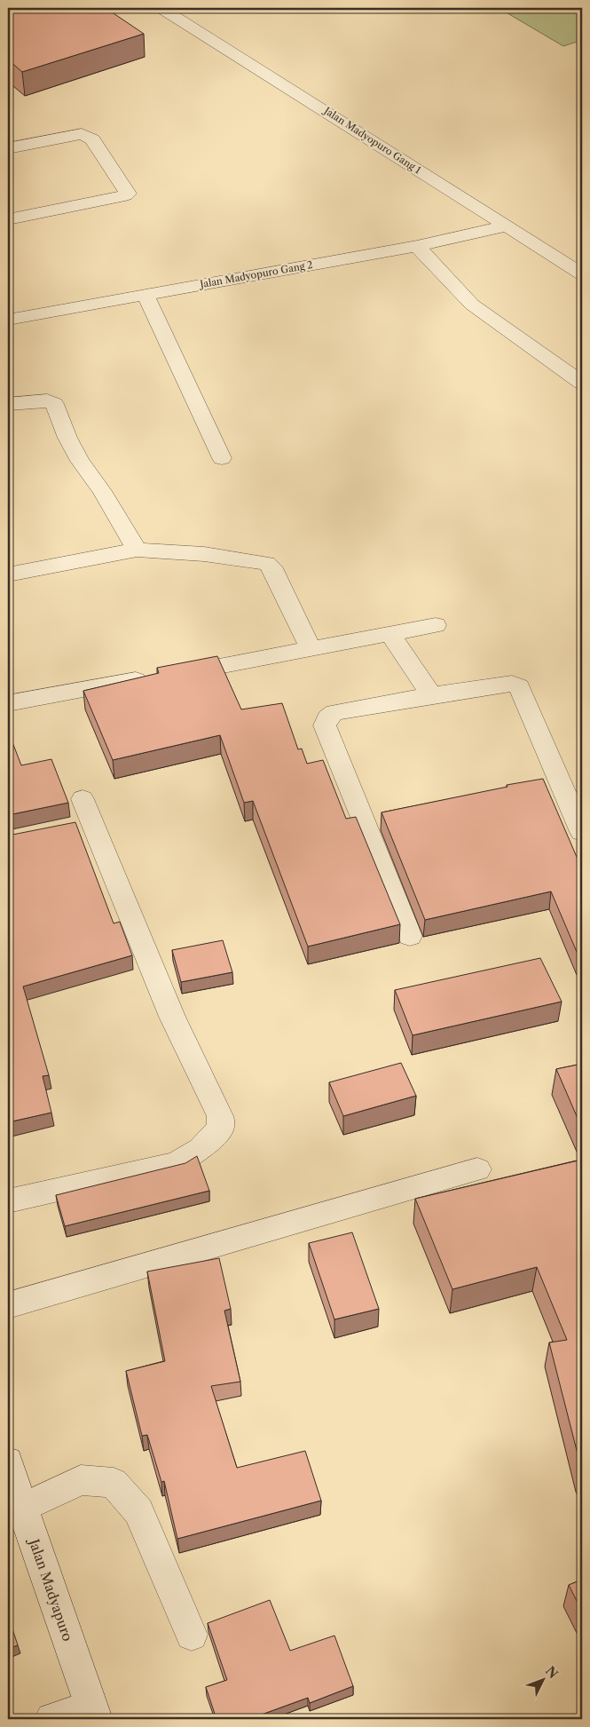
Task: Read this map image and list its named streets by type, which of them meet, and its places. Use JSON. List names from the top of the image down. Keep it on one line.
{"streets":{"street":["Jalan Madyopuro Gang 1","Jalan Madyopuro Gang 2","Jalan Madyapuro"]},"crossings":[["Jalan Madyopuro Gang 1","Jalan Madyopuro Gang 2"]],"north":"top right"}
